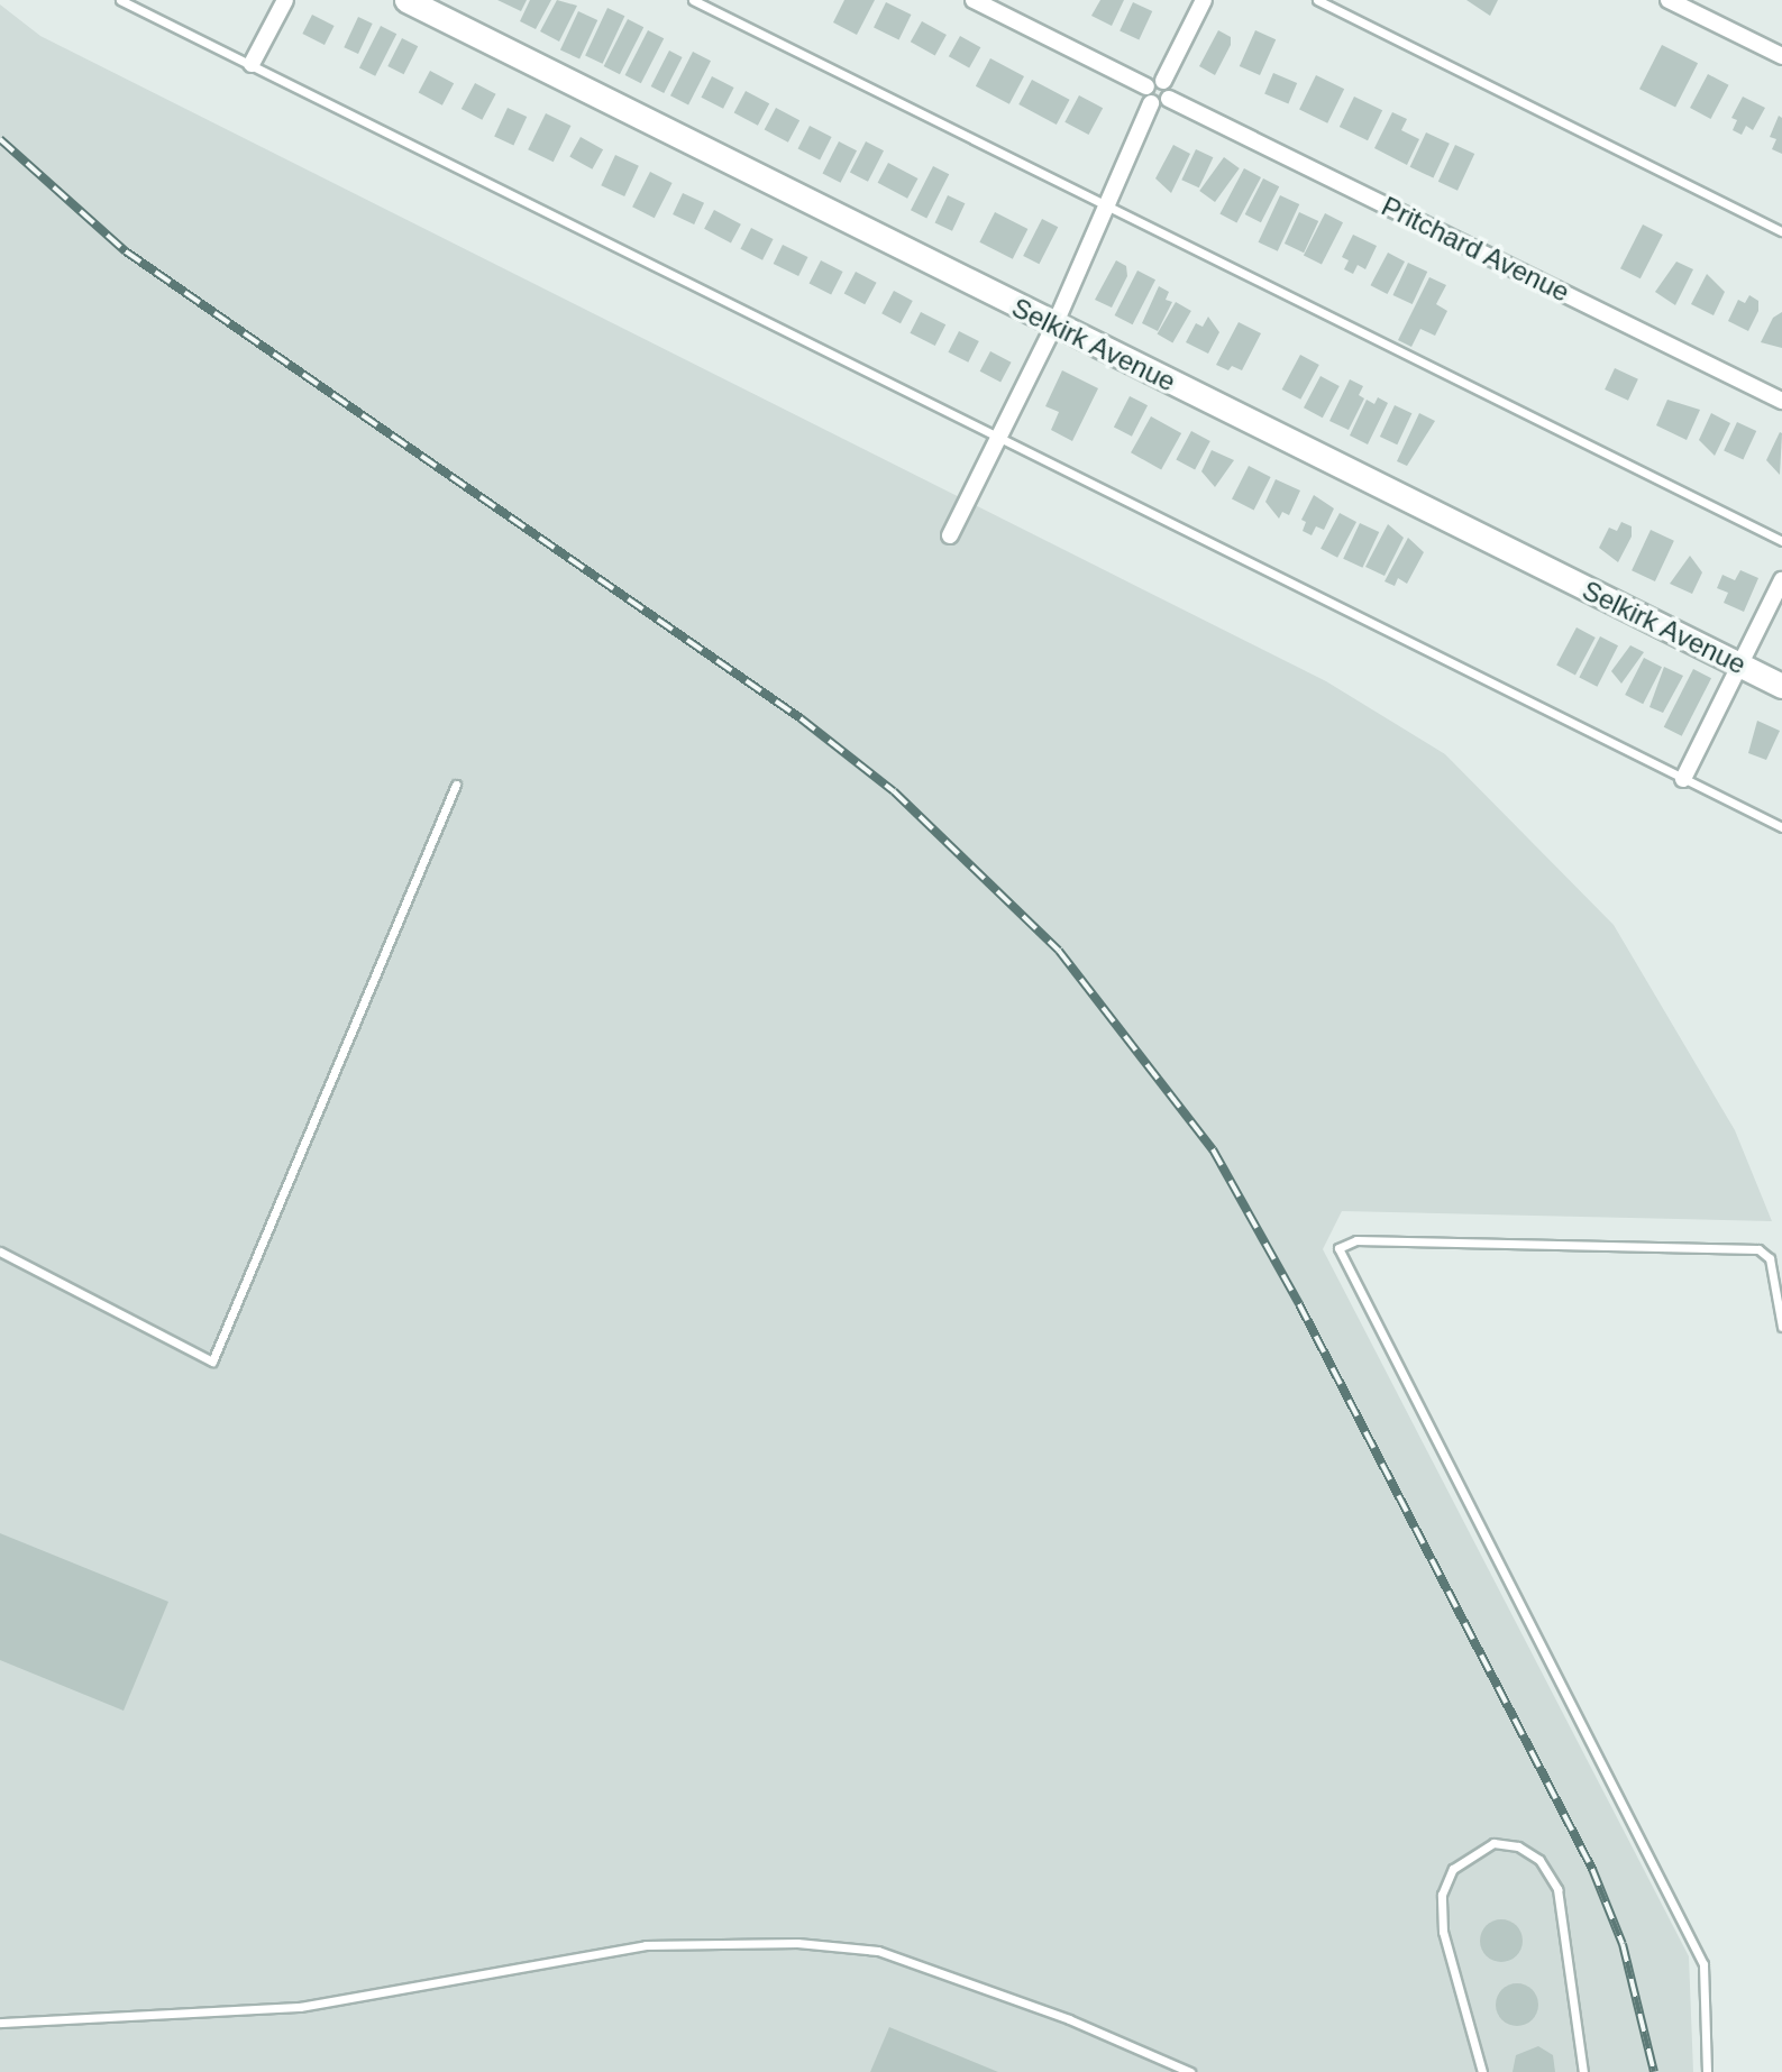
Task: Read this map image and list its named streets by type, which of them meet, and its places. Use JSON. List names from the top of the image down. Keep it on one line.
{"streets":{"street":["Pritchard Avenue","Selkirk Avenue"]}}
